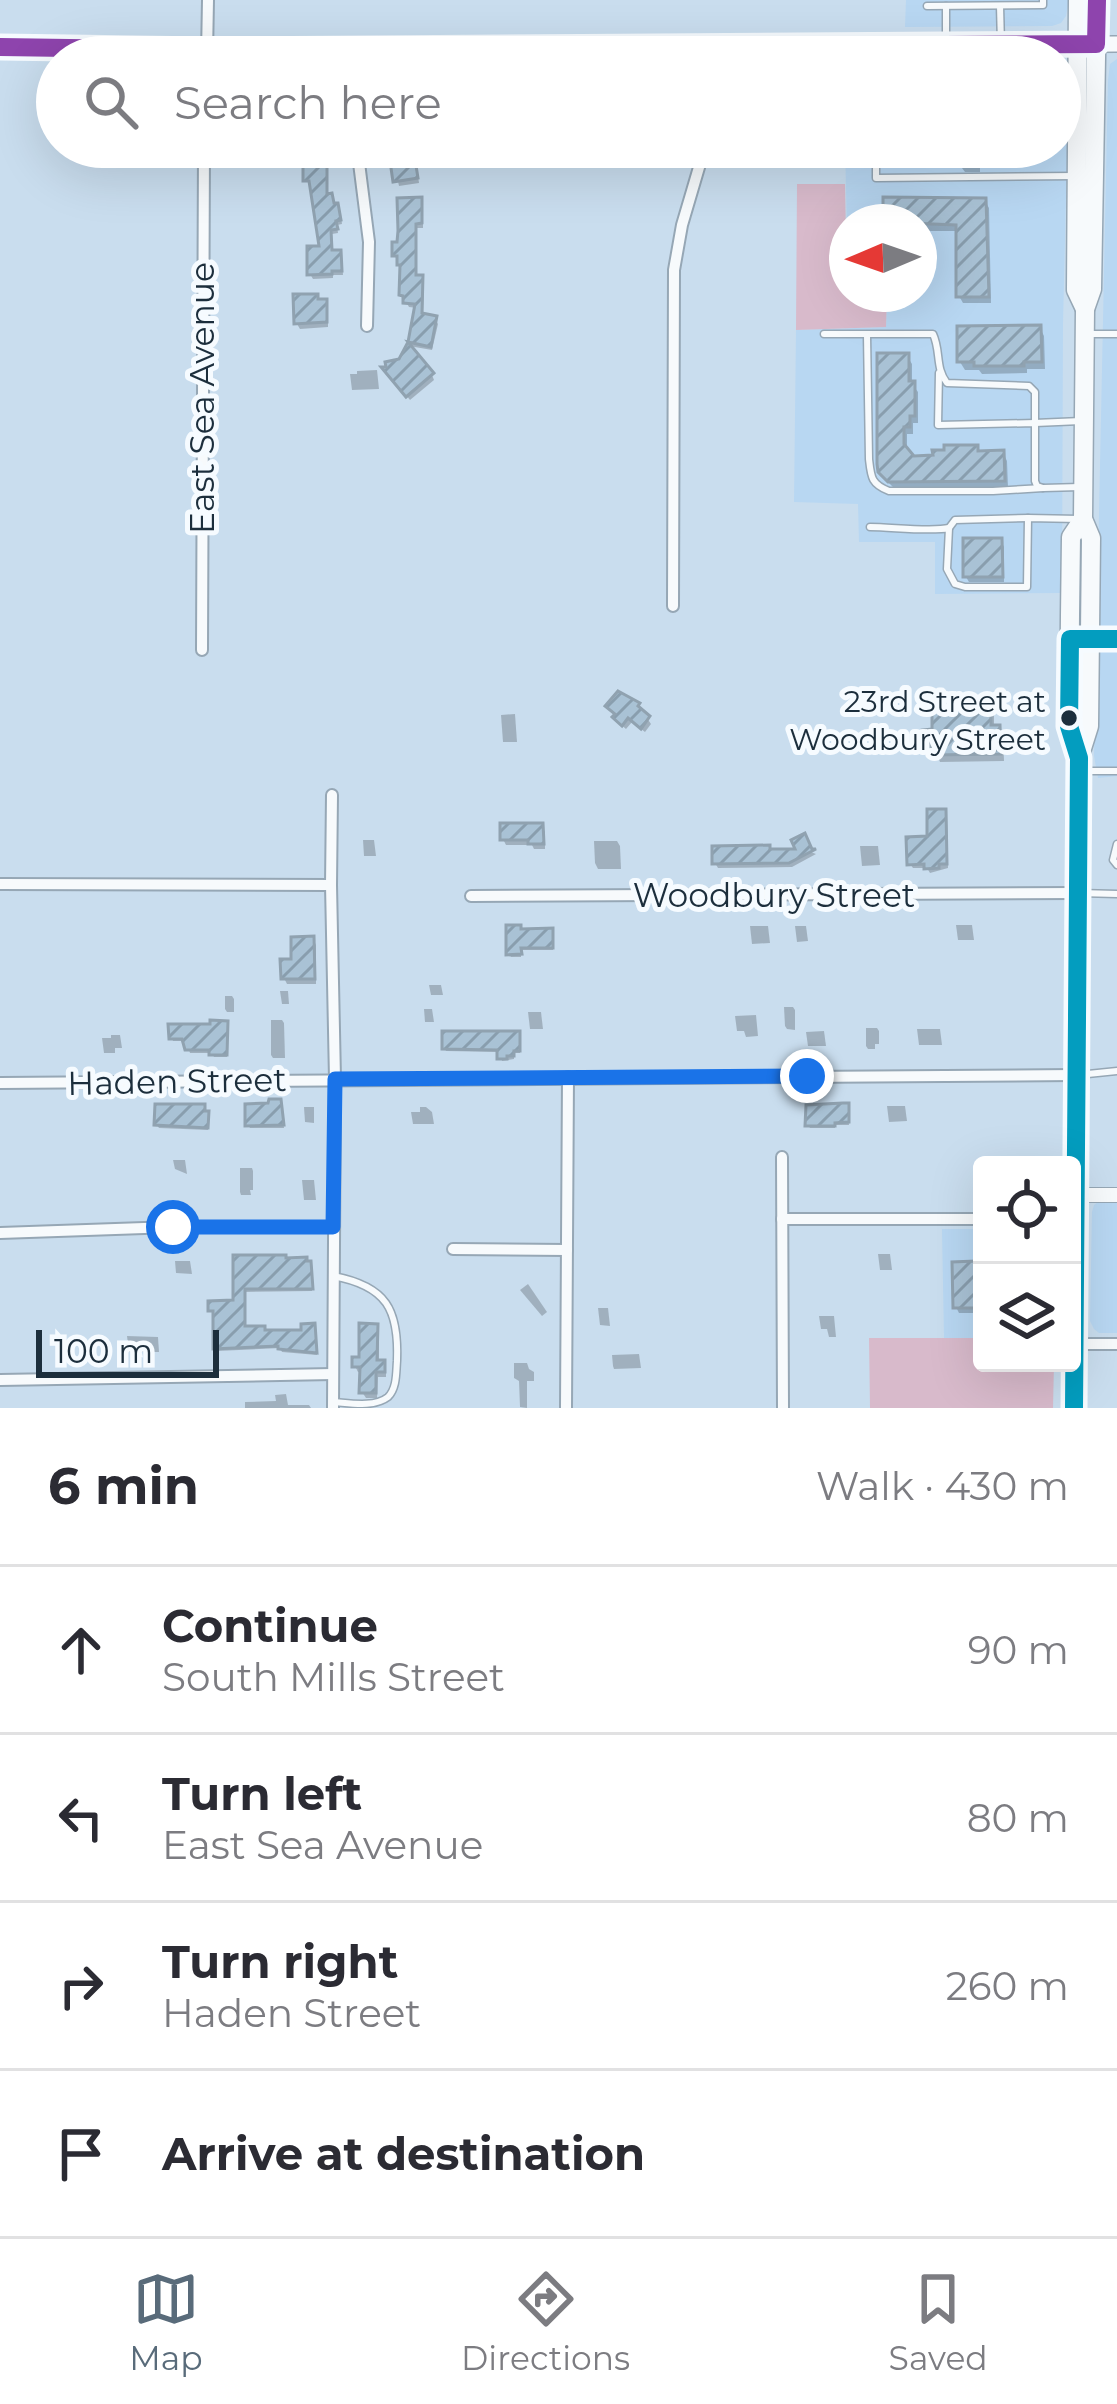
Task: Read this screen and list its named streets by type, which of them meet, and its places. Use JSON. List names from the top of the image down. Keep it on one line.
{"streets":{"street":["East Sea Avenue","Woodbury Street","Haden Street"]},"places":["23rd Street at Woodbury Street"],"scale_bar":"100 m","north":"left","page":{"search":"Search here","scale":"100 m","heading":["6 min","Walk · 430 m"],"list":[["Continue","South Mills Street","90 m"],["Turn left","East Sea Avenue","80 m"],["Turn right","Haden Street","260 m"],"Arrive at destination"],"nav":["Map","Directions","Saved"]}}
